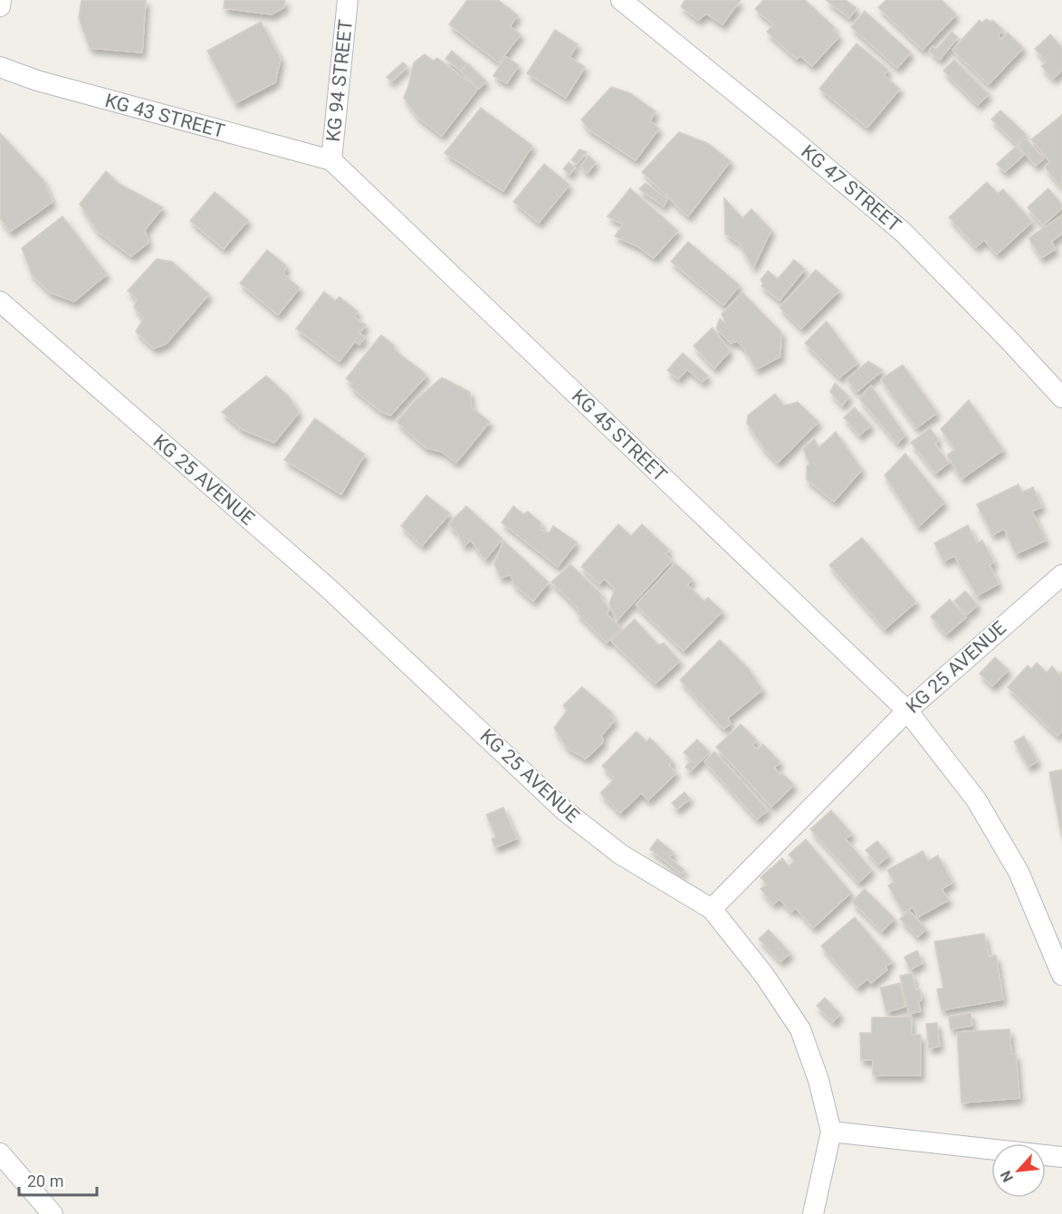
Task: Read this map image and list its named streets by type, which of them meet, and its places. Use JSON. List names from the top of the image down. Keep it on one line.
{"streets":{"street":["KG 94 STREET","KG 43 STREET","KG 47 STREET","KG 45 STREET","KG 25 AVENUE"]},"crossings":[["KG 94 STREET","KG 43 STREET"],["KG 94 STREET","KG 45 STREET"],["KG 43 STREET","KG 45 STREET"],["KG 45 STREET","KG 25 AVENUE"]],"scale_bar":"20 m","north":"bottom left"}
